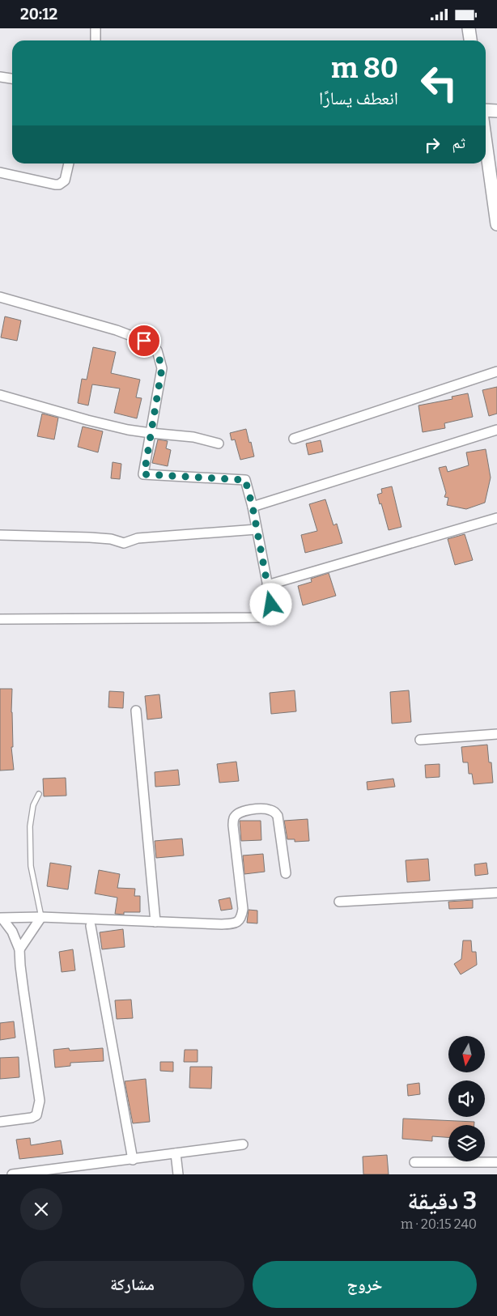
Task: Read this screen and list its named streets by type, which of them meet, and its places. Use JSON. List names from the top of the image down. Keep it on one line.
{"north":"bottom","page":{"status":"20:12","turn":["80 m","انعطف يسارًا"],"then":"ثم","heading":["3 دقيقة","240 m · 20:15"],"buttons":["خروج","مشاركة"]}}
